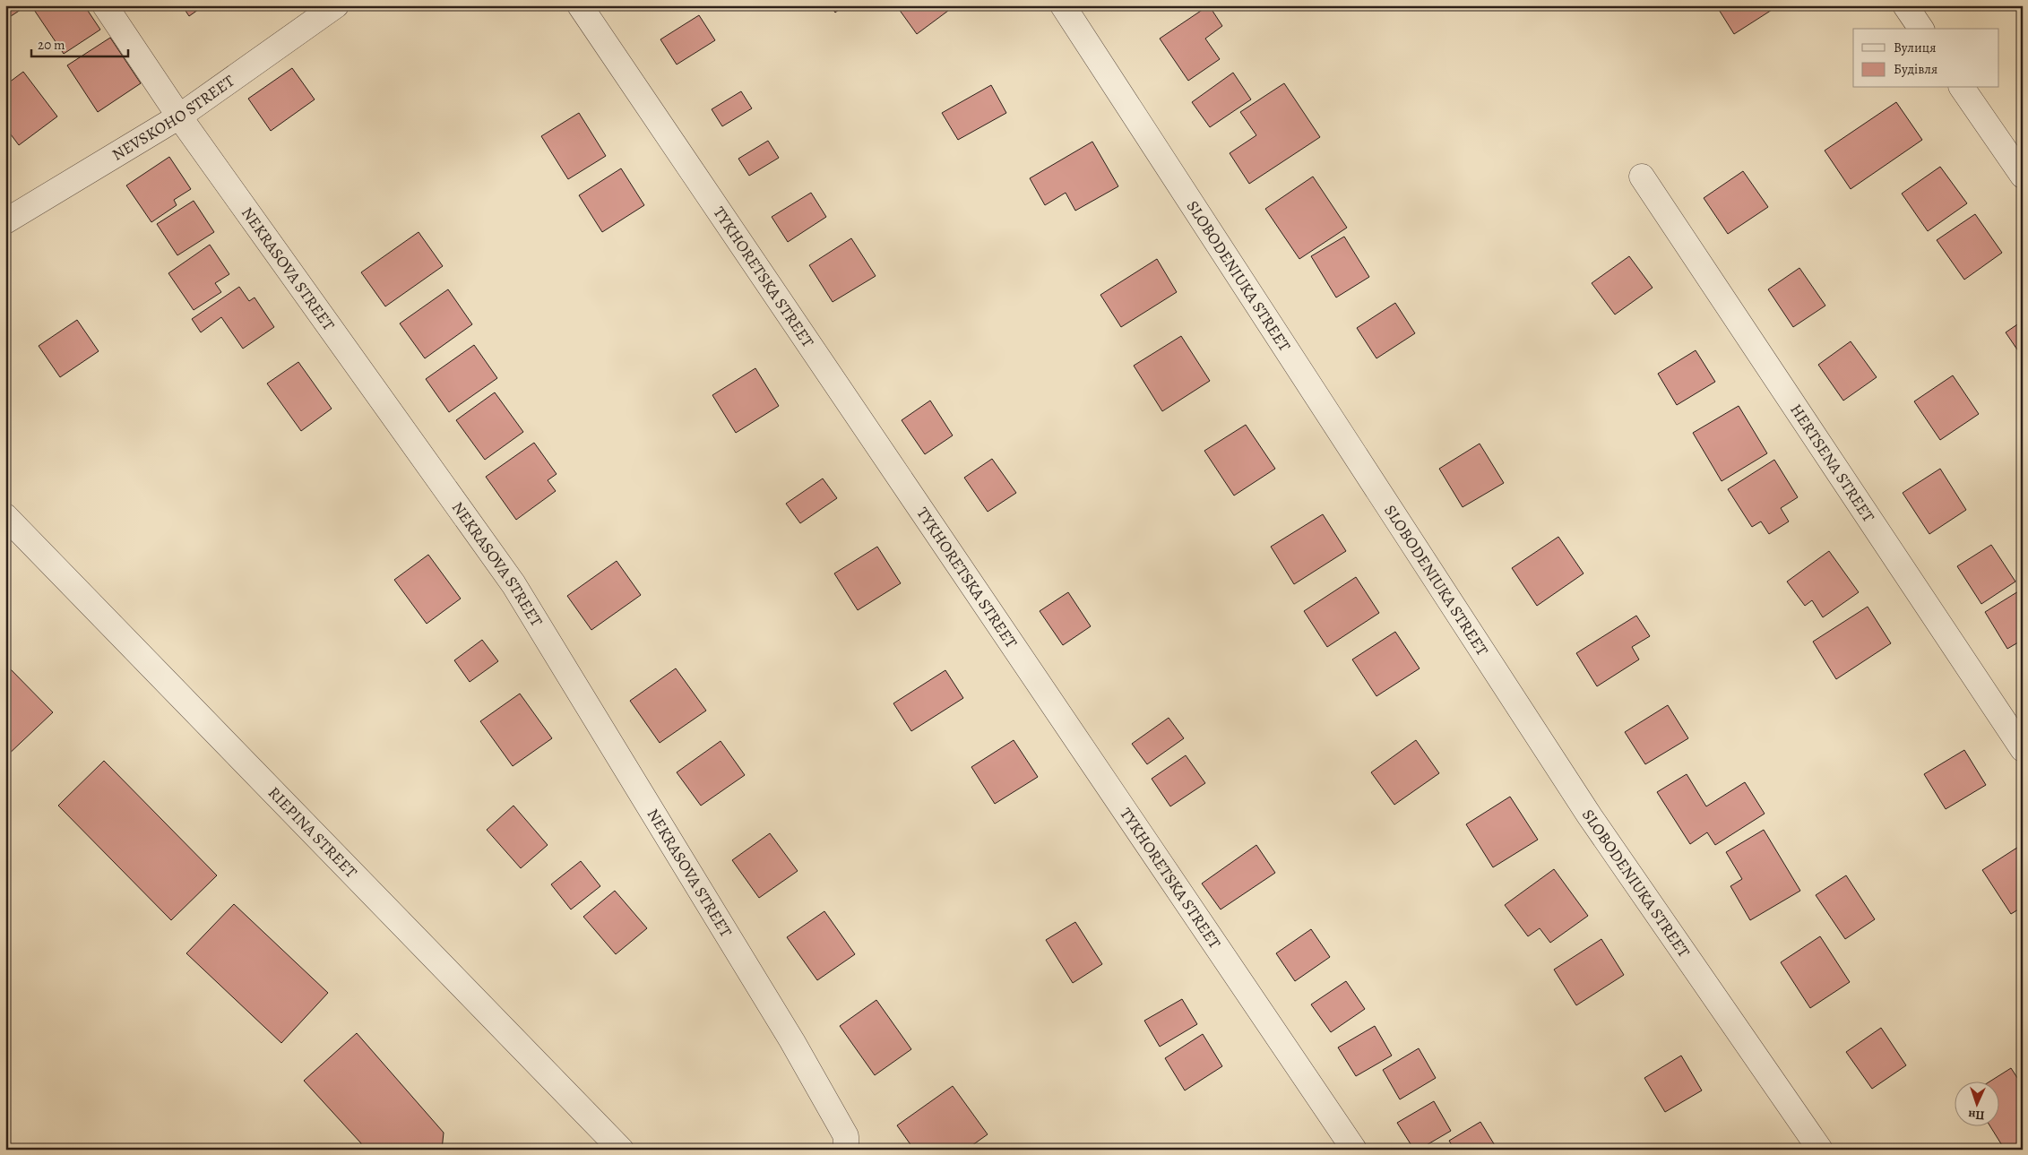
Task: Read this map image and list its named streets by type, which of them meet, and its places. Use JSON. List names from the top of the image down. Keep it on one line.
{"streets":{"street":["NEVSKOHO STREET","NEKRASOVA STREET","SLOBODENIUKA STREET","TYKHORETSKA STREET","HERTSENA STREET","RIEPINA STREET"]},"crossings":[["NEVSKOHO STREET","NEKRASOVA STREET"]],"legend":["Вулиця","Будівля"],"scale_bar":"20 m","north":"bottom"}
